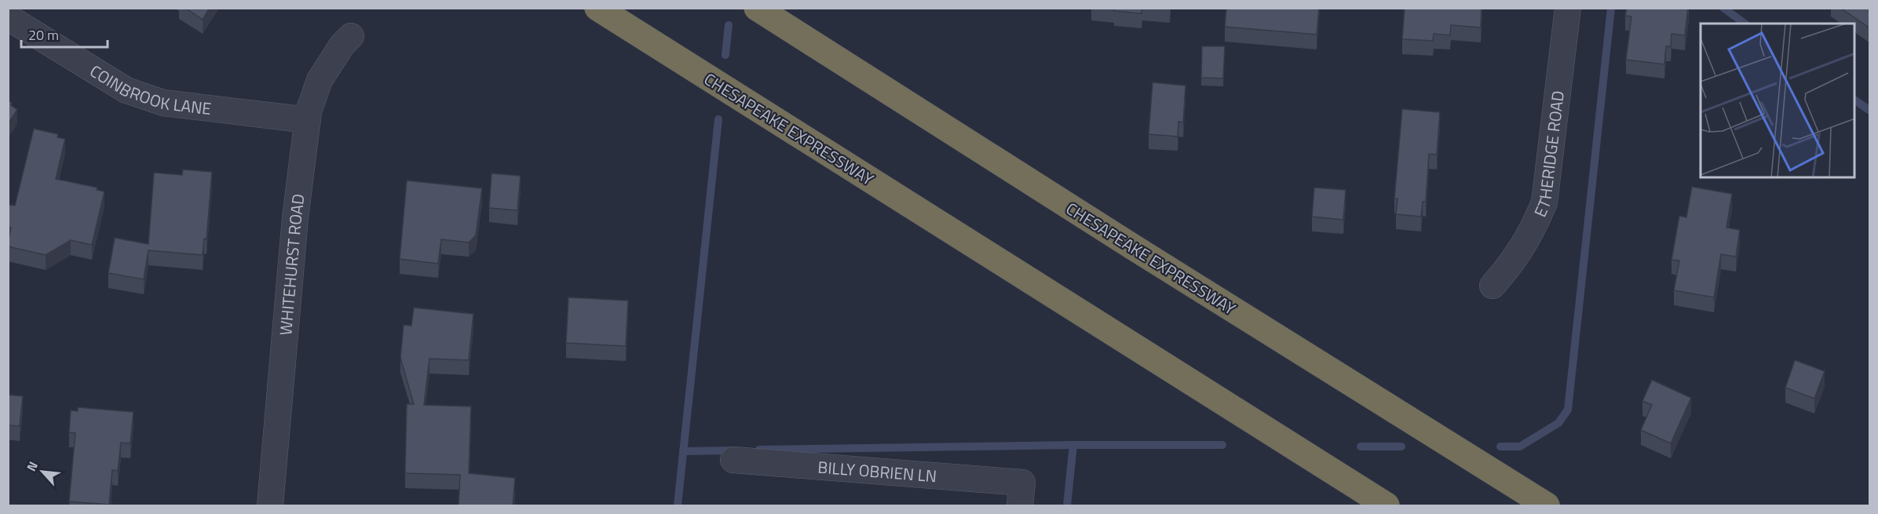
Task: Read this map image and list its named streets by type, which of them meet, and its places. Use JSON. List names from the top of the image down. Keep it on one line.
{"streets":{"highway":["CHESAPEAKE EXPRESSWAY"],"street":["COINBROOK LANE","ETHERIDGE ROAD","WHITEHURST ROAD","BILLY OBRIEN LN"]},"crossings":[["COINBROOK LANE","WHITEHURST ROAD"]],"scale_bar":"20 m","north":"top left"}
